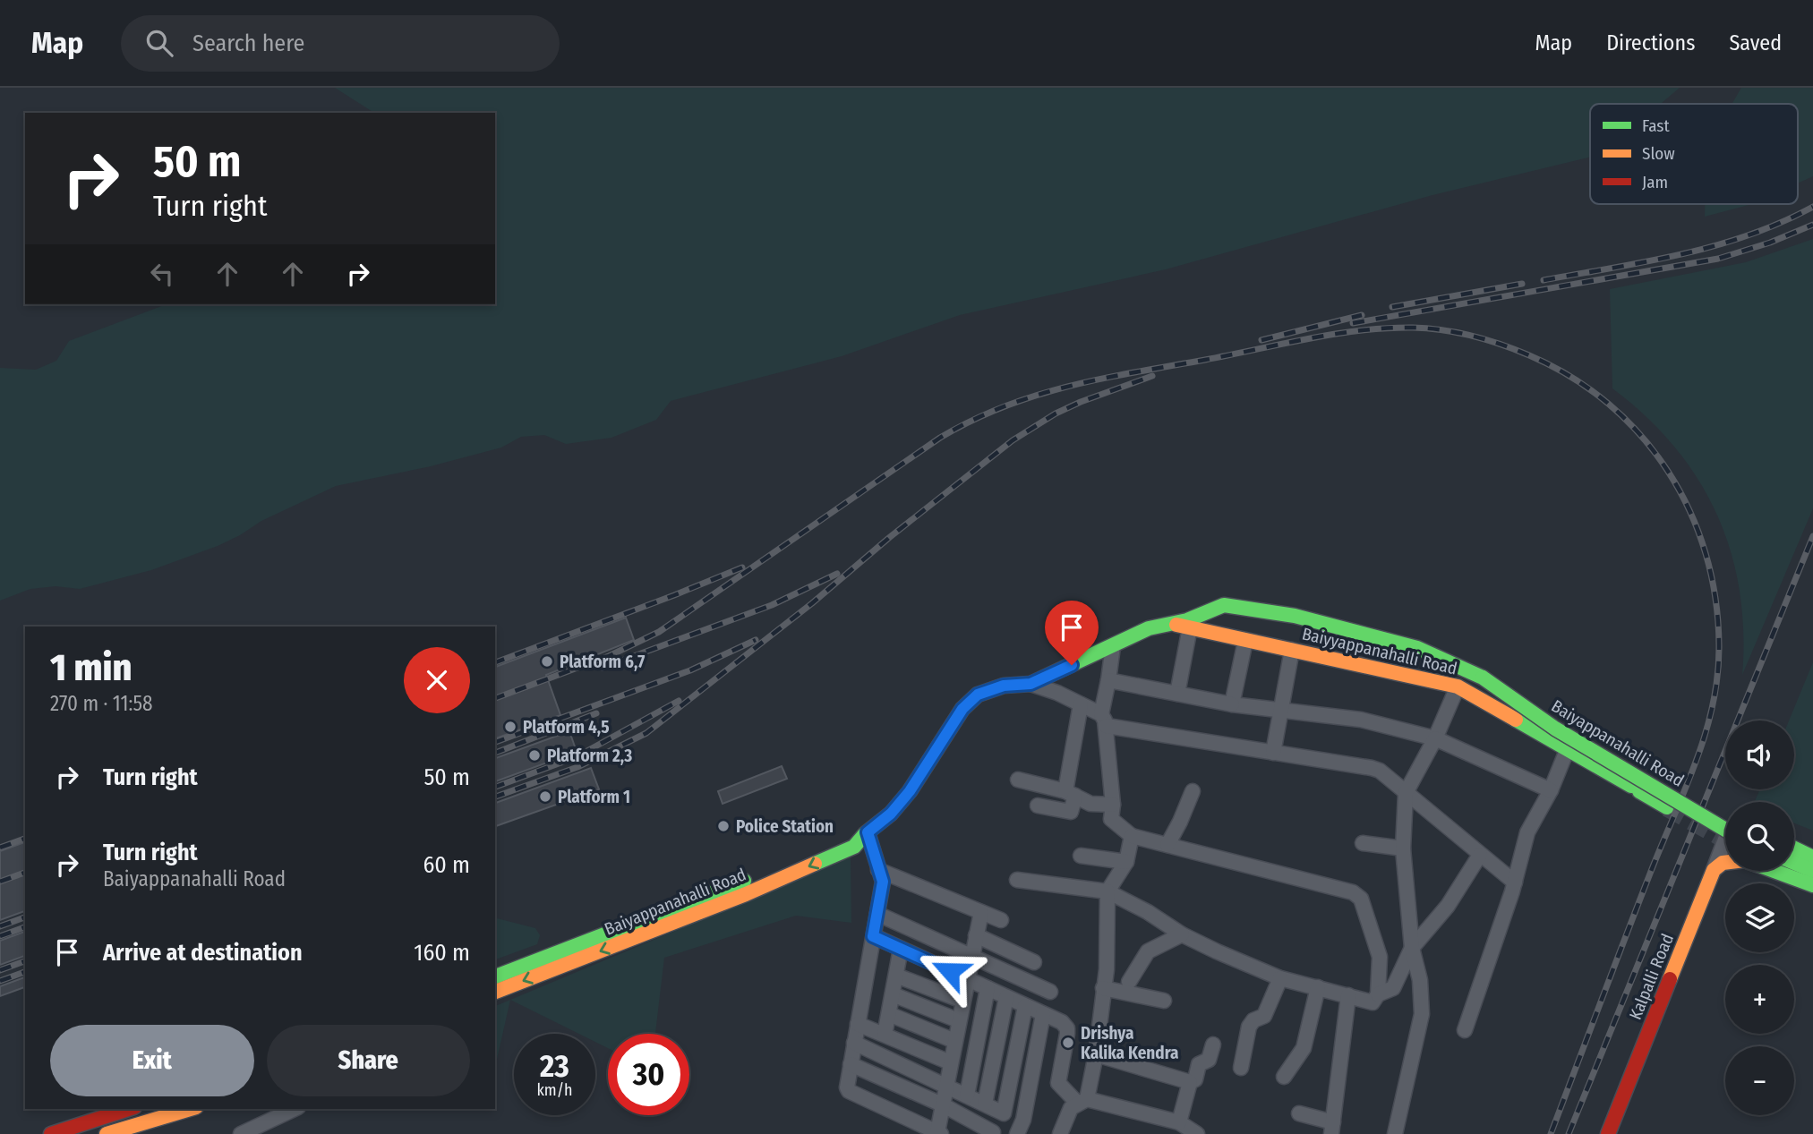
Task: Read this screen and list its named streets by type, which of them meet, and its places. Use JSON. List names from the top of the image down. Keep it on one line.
{"streets":{"street":["Baiyyappanahalli Road","Baiyappanahalli Road","Kalpalli Road"]},"crossings":[["Baiyyappanahalli Road","Baiyappanahalli Road"]],"places":["Platform 6,7","Platform 4,5","Platform 2,3","Platform 1","Police Station","Drishya Kalika Kendra"],"legend":["Fast","Slow","Jam"],"page":{"header":"Map","search":"Search here","nav":["Map","Directions","Saved"],"turn":["50 m","Turn right"],"heading":["1 min","270 m · 11:58"],"map_buttons":["+","−"],"list":[{"name":"Turn right","value":"50 m"},{"name":"Turn right","note":"Baiyappanahalli Road","value":"60 m"},{"name":"Arrive at destination","value":"160 m"}],"buttons":["Exit","Share"],"speed":"23 km/h","limit":"30"}}
